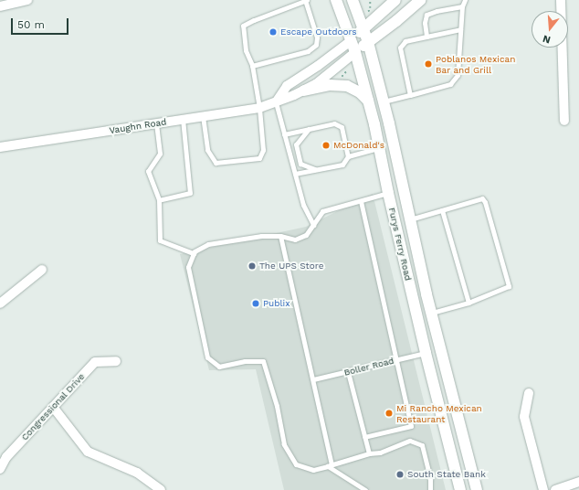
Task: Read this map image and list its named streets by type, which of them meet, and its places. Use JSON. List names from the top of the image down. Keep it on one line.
{"streets":{"main road":["Furys Ferry Road"],"street":["Vaughn Road","Congressional Drive"],"lane":["Boller Road"]},"crossings":[["Vaughn Road","Furys Ferry Road"],["Furys Ferry Road","Boller Road"]],"places":["Escape Outdoors","Poblanos Mexican Bar and Grill","McDonald's","The UPS Store","Publix","Mi Rancho Mexican Restaurant","South State Bank"],"scale_bar":"50 m","north":"bottom"}
